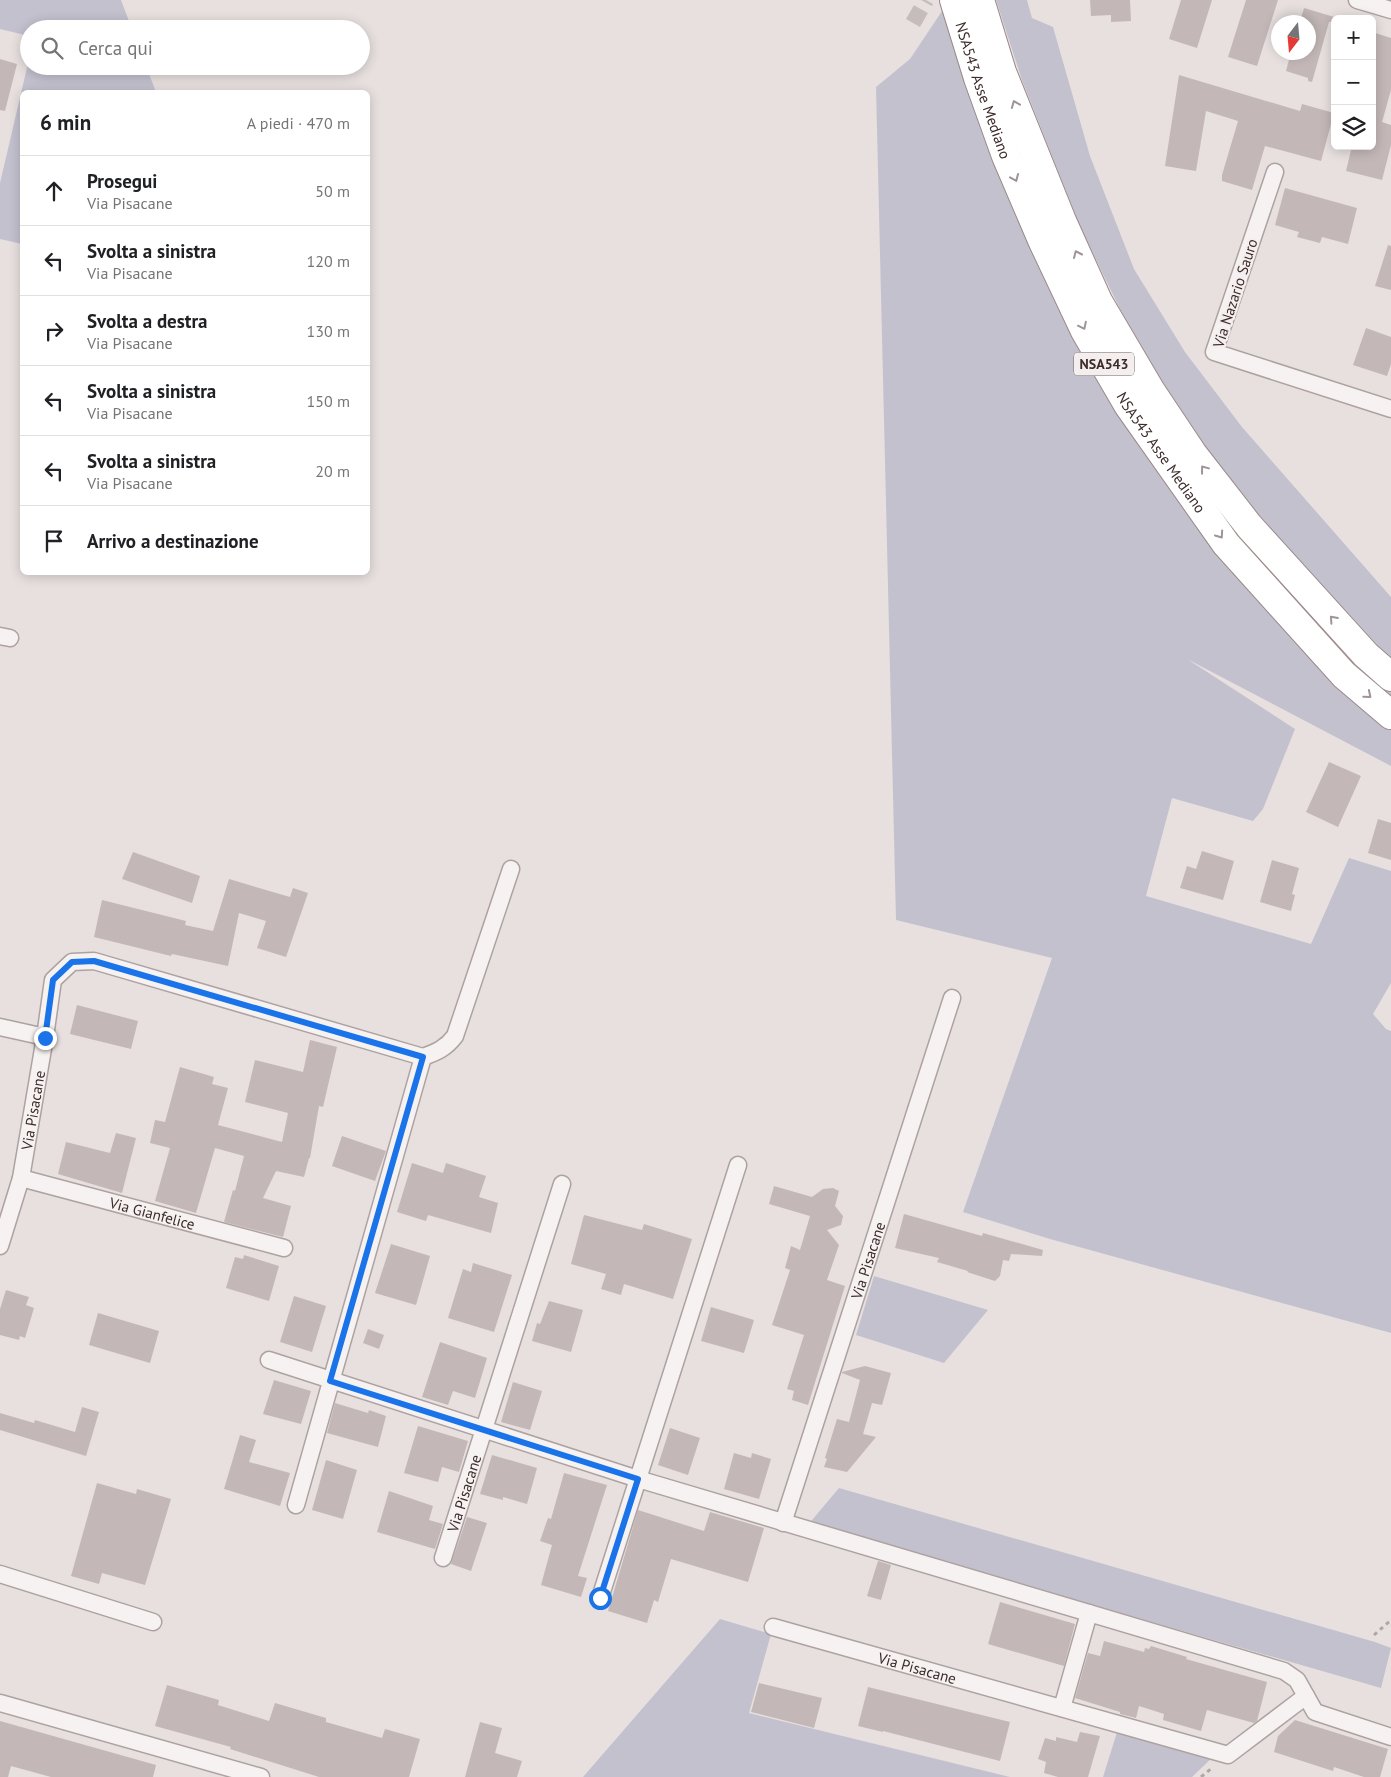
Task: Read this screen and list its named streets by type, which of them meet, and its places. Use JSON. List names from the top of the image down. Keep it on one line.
{"streets":{"highway":["NSA543 Asse Mediano","NSA543"],"street":["Via Nazario Sauro","Via Pisacane","Via Gianfelice"]},"crossings":[["Via Pisacane","Via Gianfelice"]],"north":"bottom","page":{"map_buttons":["+","−"],"search":"Cerca qui","heading":["6 min","A piedi · 470 m"],"list":[["Prosegui","Via Pisacane","50 m"],["Svolta a sinistra","Via Pisacane","120 m"],["Svolta a destra","Via Pisacane","130 m"],["Svolta a sinistra","Via Pisacane","150 m"],["Svolta a sinistra","Via Pisacane","20 m"],"Arrivo a destinazione"]}}
